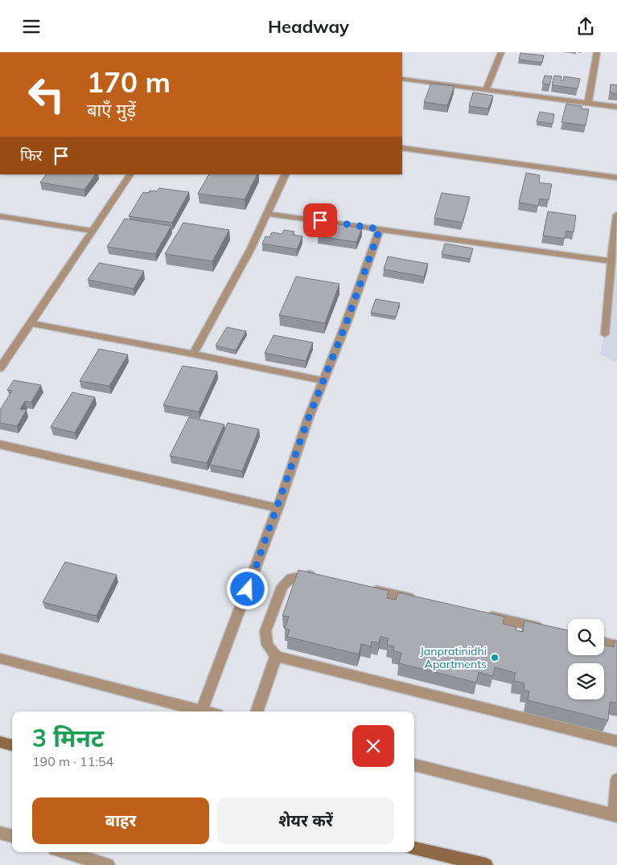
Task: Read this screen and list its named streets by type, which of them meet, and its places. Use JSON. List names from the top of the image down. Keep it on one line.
{"places":["Janpratinidhi Apartments"],"page":{"header":"Headway","turn":["170 m","बाएँ मुड़ें"],"then":"फिर","heading":["3 मिनट","190 m · 11:54"],"buttons":["बाहर","शेयर करें"]}}
